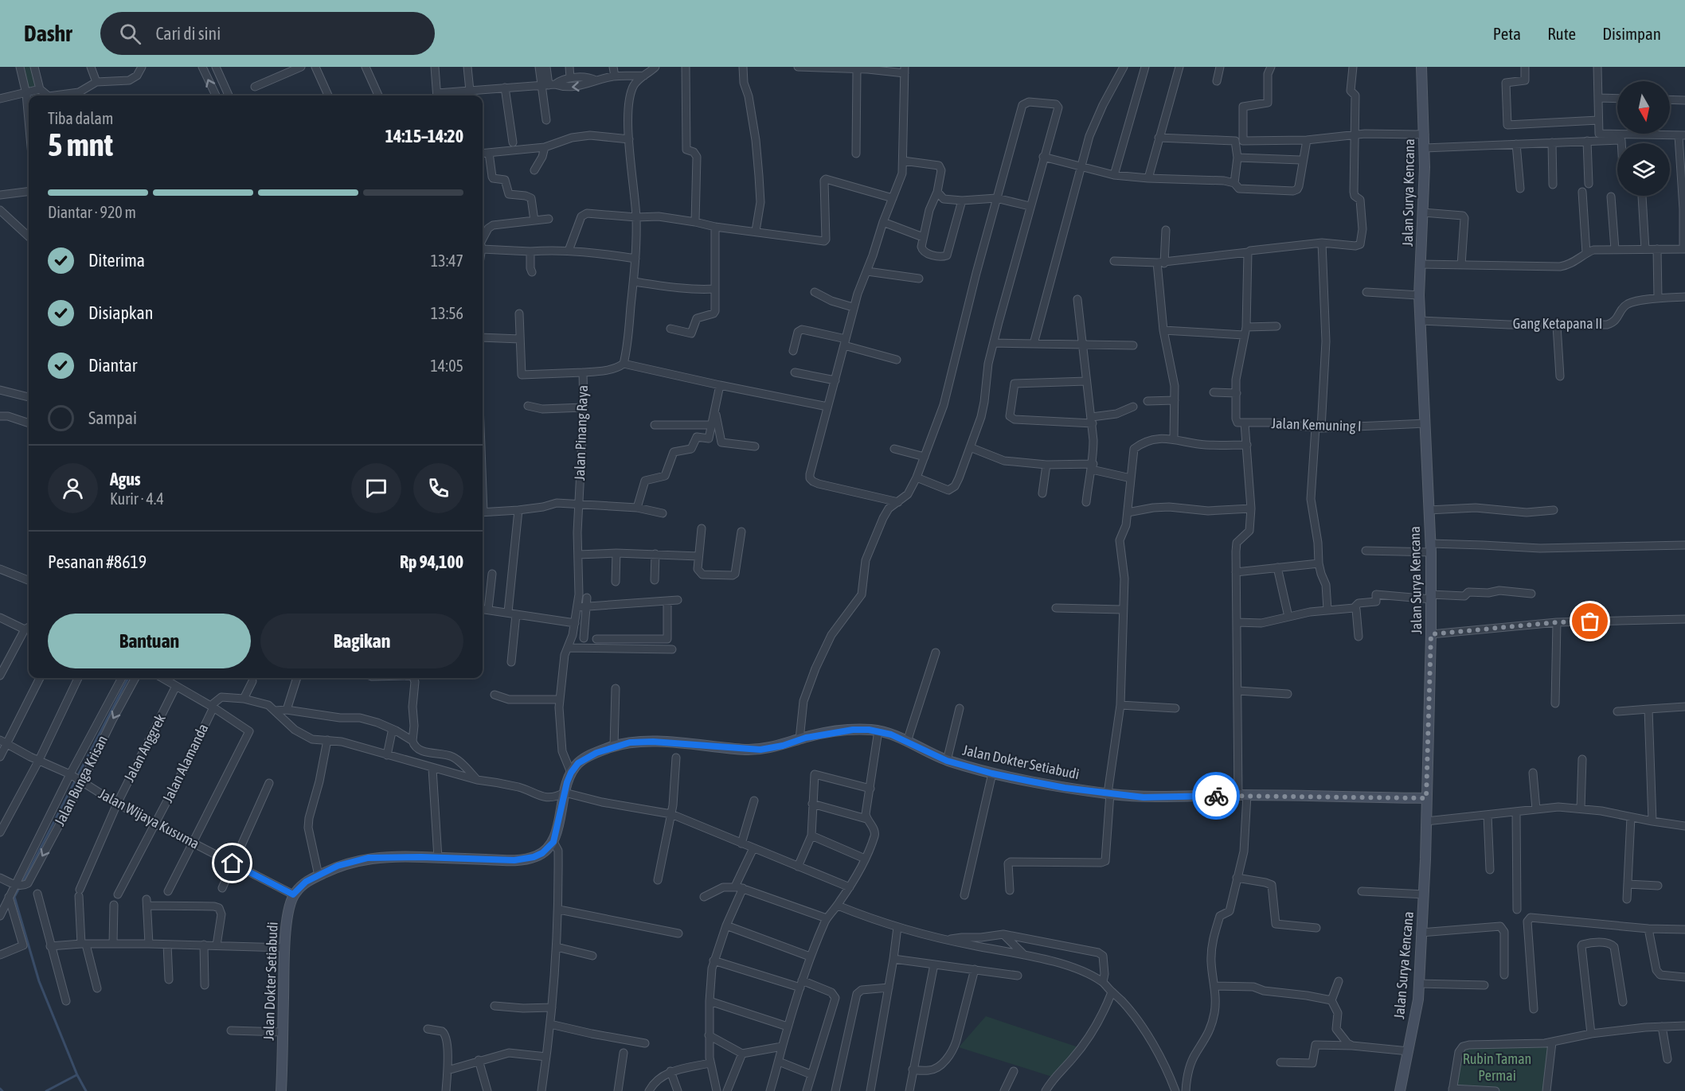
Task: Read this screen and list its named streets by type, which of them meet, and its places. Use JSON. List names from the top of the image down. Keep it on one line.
{"streets":{"main road":["Jalan Surya Kencana","Jalan Dokter Setiabudi"],"street":["Gang Ketapana II","Jalan Kemuning I","Jalan Pinang Raya","Jalan Anggrek","Jalan Alamanda","Jalan Bunga Krisan","Jalan Wijaya Kusuma"]},"crossings":[["Jalan Surya Kencana","Gang Ketapana II"],["Jalan Surya Kencana","Jalan Kemuning I"],["Jalan Surya Kencana","Jalan Dokter Setiabudi"],["Jalan Pinang Raya","Jalan Dokter Setiabudi"],["Jalan Anggrek","Jalan Wijaya Kusuma"],["Jalan Dokter Setiabudi","Jalan Wijaya Kusuma"],["Jalan Alamanda","Jalan Wijaya Kusuma"],["Jalan Bunga Krisan","Jalan Wijaya Kusuma"]],"parks":["Rubin Taman Permai"],"north":"bottom","page":{"header":"Dashr","search":"Cari di sini","nav":["Peta","Rute","Disimpan"],"heading":["5 mnt","Tiba dalam","14:15–14:20"],"panel":["Agus","Kurir · 4.4","Pesanan #8619","Rp 94,100"],"bar":"Diantar · 920 m","list":[["Diterima","13:47"],["Disiapkan","13:56"],["Diantar","14:05"],"Sampai"],"buttons":["Bantuan","Bagikan"]}}
